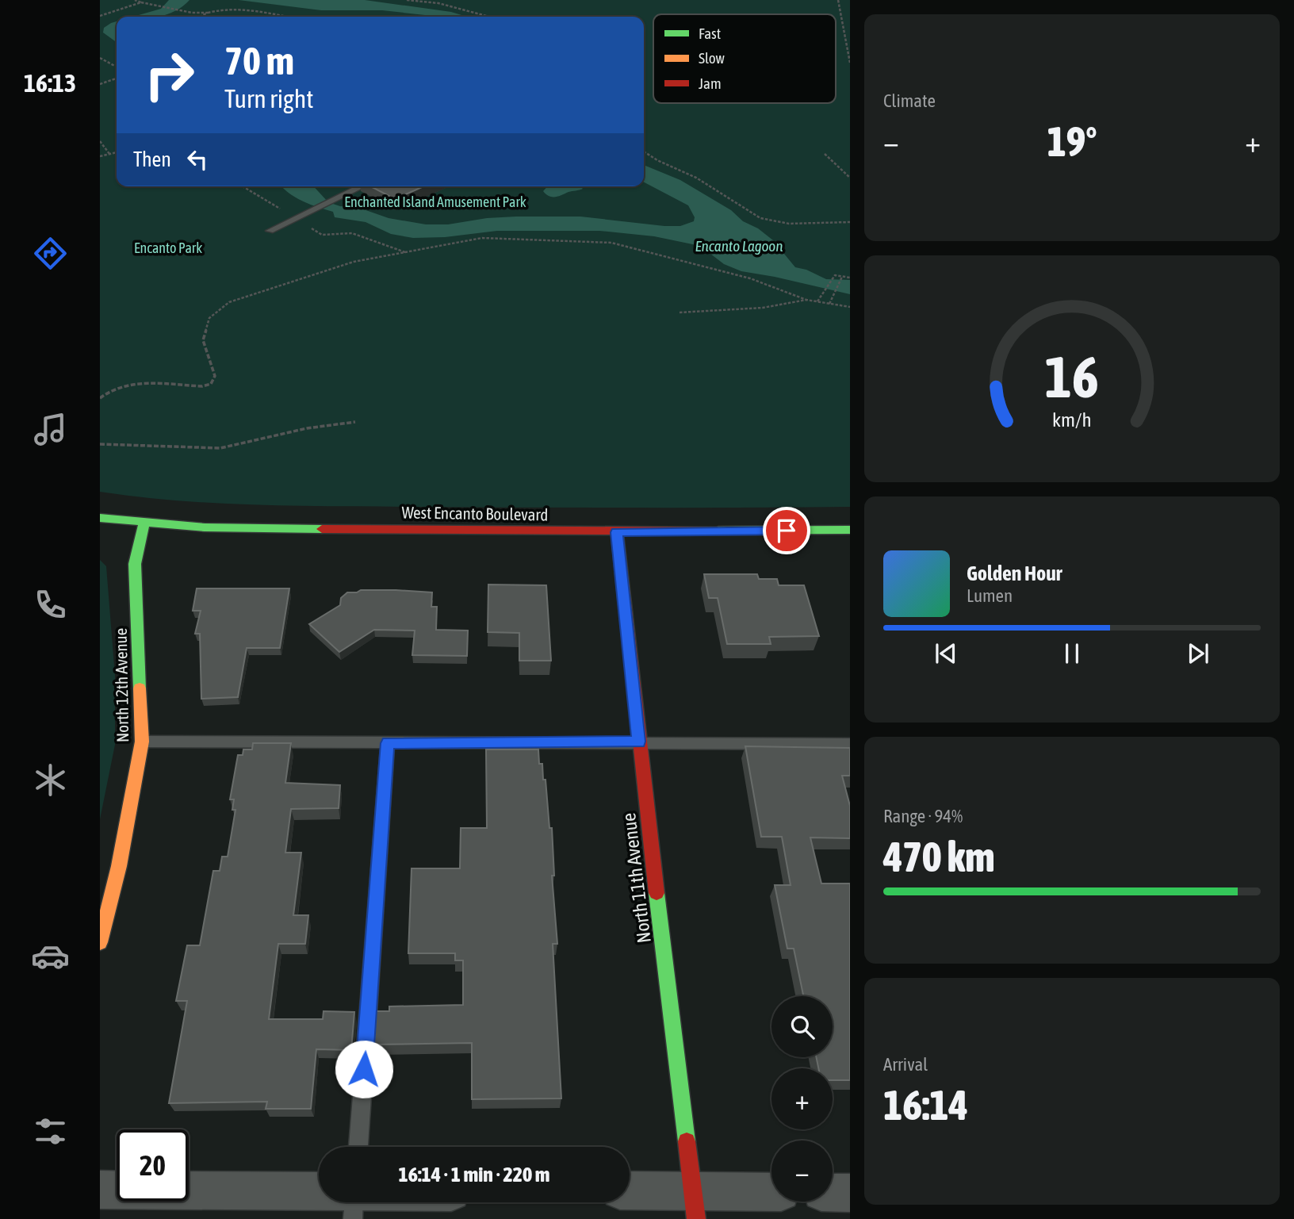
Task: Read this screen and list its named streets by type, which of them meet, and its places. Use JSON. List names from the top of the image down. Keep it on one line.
{"streets":{"street":["West Encanto Boulevard","North 12th Avenue","North 11th Avenue"]},"crossings":[["West Encanto Boulevard","North 12th Avenue"],["West Encanto Boulevard","North 11th Avenue"]],"water":["Encanto Lagoon"],"parks":["Enchanted Island Amusement Park","Encanto Park"],"legend":["Fast","Slow","Jam"],"page":{"tabs":"16:13","tile":["Climate",["Range · 94%","470 km"],["Arrival","16:14"]],"turn":["70 m","Turn right"],"heat":["−","19°","+"],"then":"Then","song":["Golden Hour","Lumen"],"map_buttons":["+","−"],"limit":"20","trip":"16:14 · 1 min · 220 m","gauge":["16","km/h"]}}
